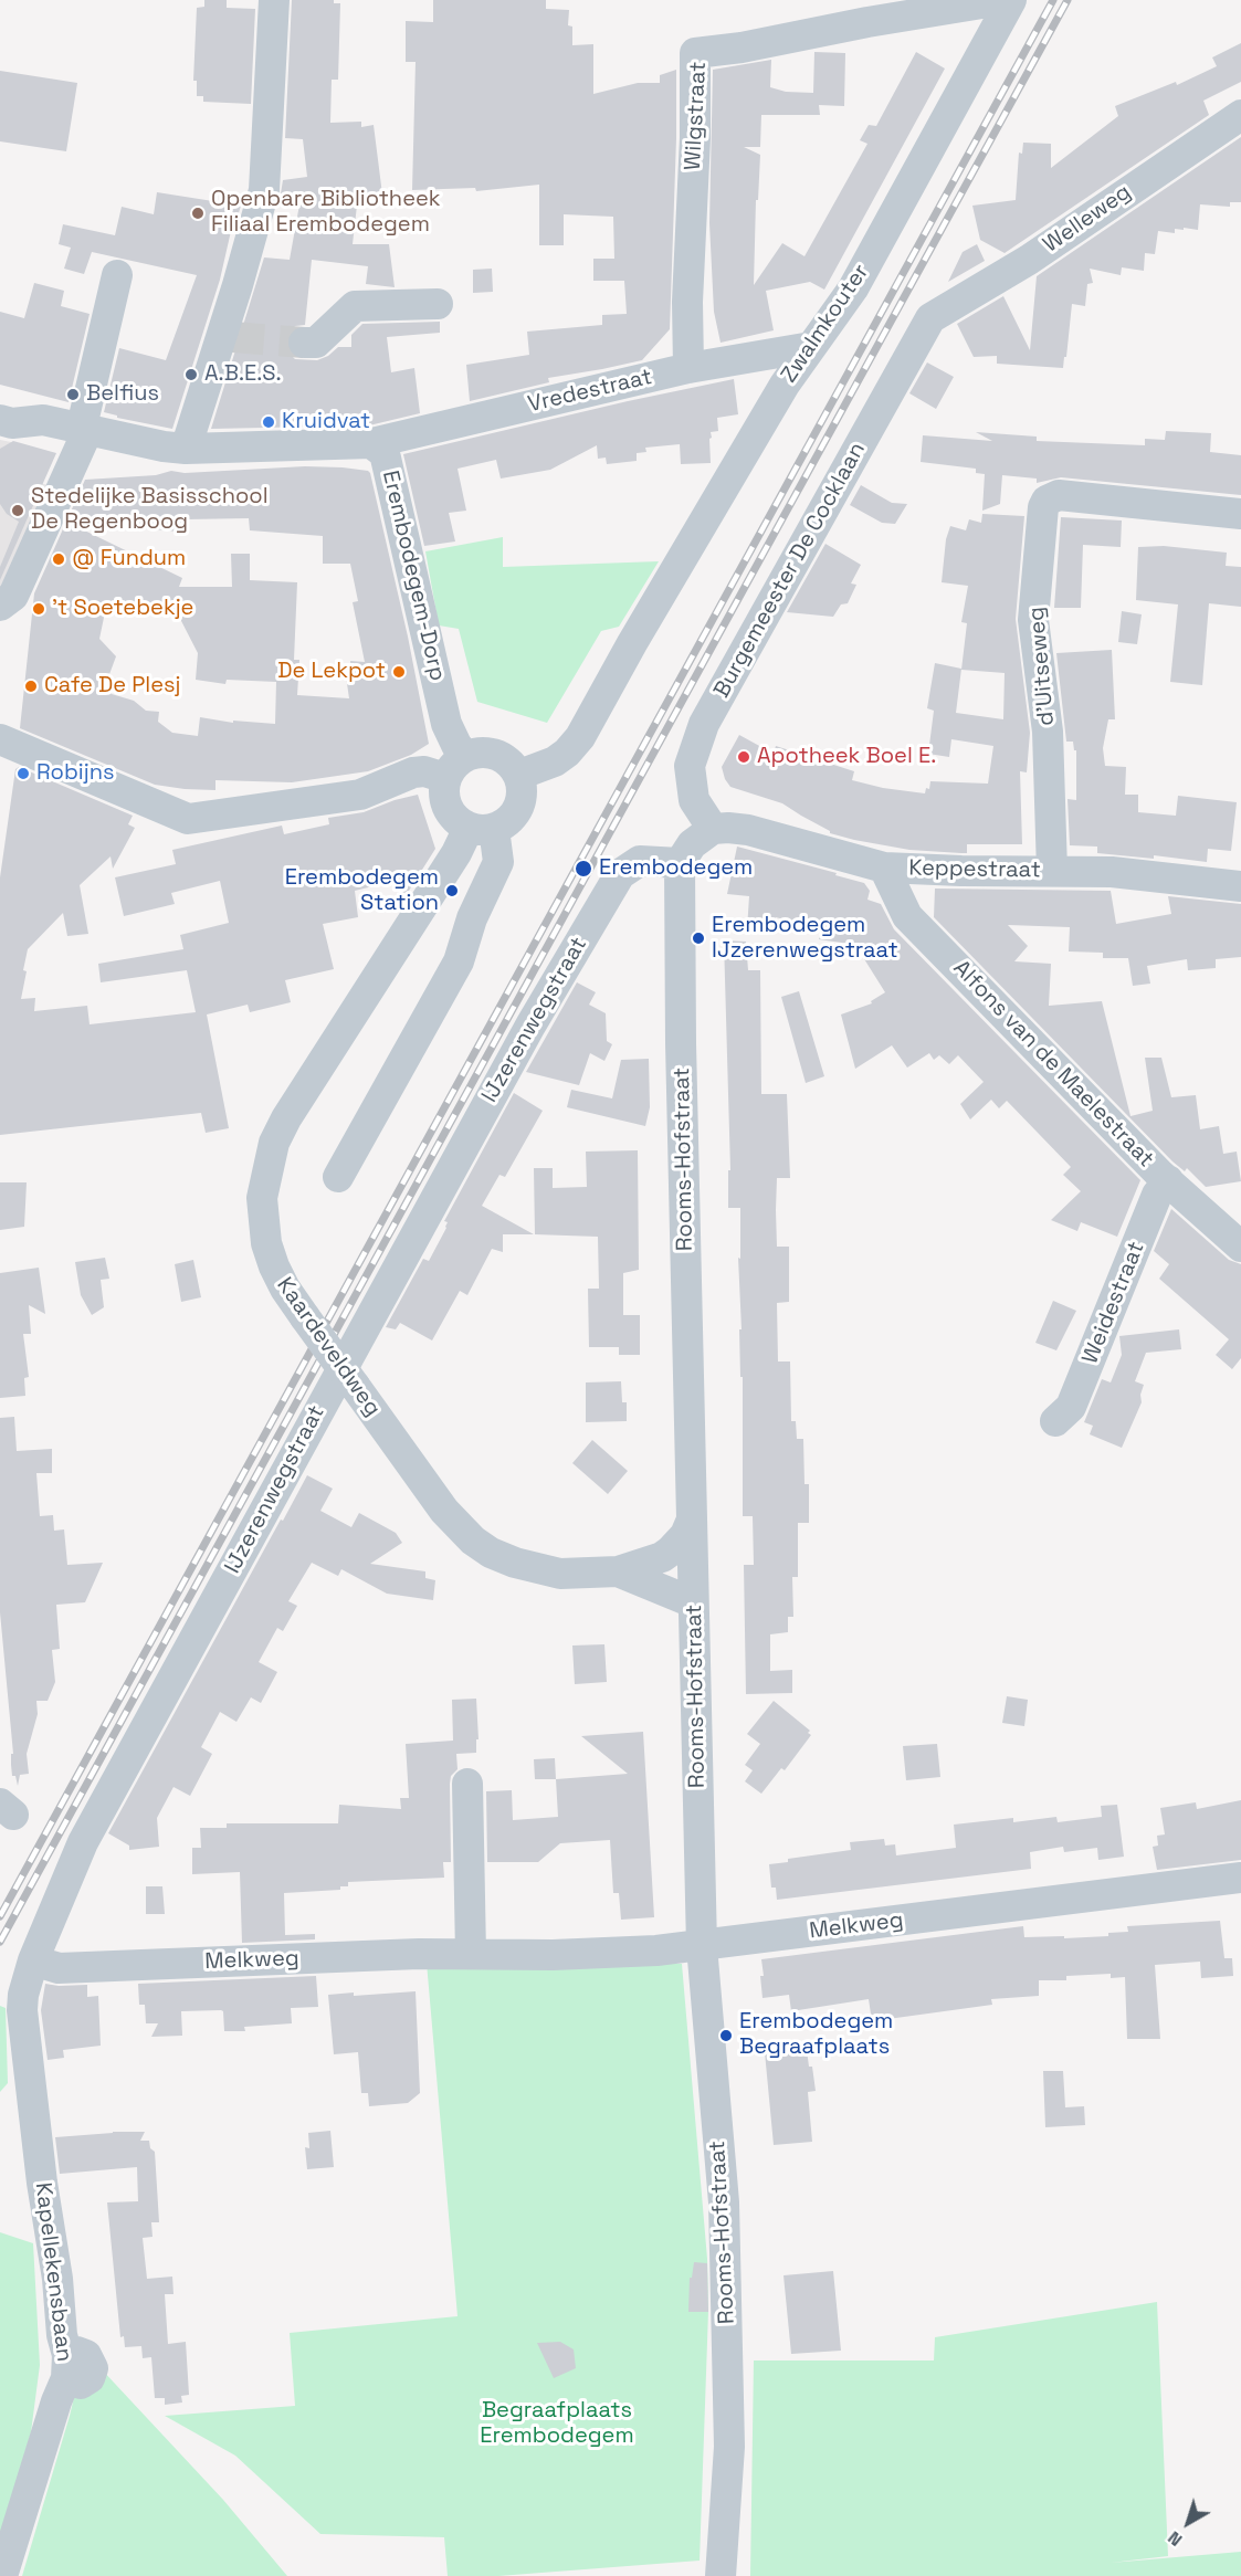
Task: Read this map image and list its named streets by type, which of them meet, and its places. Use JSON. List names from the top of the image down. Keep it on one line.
{"streets":{"street":["Wilgstraat","Welleweg","Zwalmkouter","Vredestraat","Burgemeester De Cocklaan","Erembodegem-Dorp","d'Uitseweg","Keppestraat","IJzerenwegstraat","Alfons van de Maelestraat","Rooms-Hofstraat","Weidestraat","Kaardeveldweg","Melkweg","Kapellekensbaan"]},"crossings":[["Wilgstraat","Vredestraat"],["Welleweg","Burgemeester De Cocklaan"],["Zwalmkouter","Vredestraat"],["Zwalmkouter","Erembodegem-Dorp"],["Zwalmkouter","Kaardeveldweg"],["Vredestraat","Erembodegem-Dorp"],["Burgemeester De Cocklaan","Keppestraat"],["Erembodegem-Dorp","Kaardeveldweg"],["d'Uitseweg","Keppestraat"],["Keppestraat","Alfons van de Maelestraat"],["IJzerenwegstraat","Rooms-Hofstraat"],["IJzerenwegstraat","Melkweg"],["IJzerenwegstraat","Kapellekensbaan"],["Alfons van de Maelestraat","Weidestraat"],["Rooms-Hofstraat","Kaardeveldweg"],["Rooms-Hofstraat","Melkweg"],["Melkweg","Kapellekensbaan"]],"parks":["Begraafplaats Erembodegem"],"places":["Openbare Bibliotheek Filiaal Erembodegem","A.B.E.S.","Belfius","Kruidvat","Stedelijke Basisschool De Regenboog","@ Fundum","'t Soetebekje","De Lekpot","Cafe De Plesj","Apotheek Boel E.","Robijns","Erembodegem","Erembodegem Station","Erembodegem IJzerenwegstraat","Erembodegem Begraafplaats"],"north":"bottom left"}
